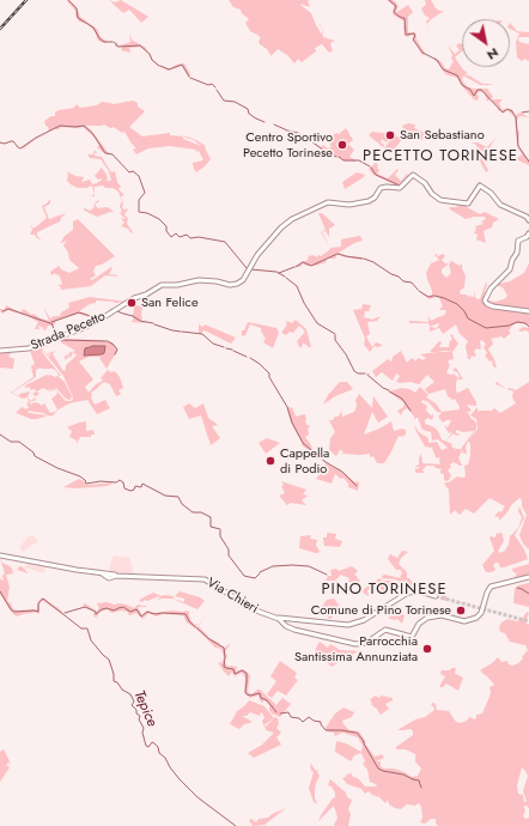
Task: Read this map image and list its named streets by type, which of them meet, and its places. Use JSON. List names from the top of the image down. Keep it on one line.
{"streets":{"main road":["Strada Pecetto","Via Chieri"]},"districts":["PECETTO TORINESE","PINO TORINESE"],"water":["Tepice"],"places":["San Sebastiano","Centro Sportivo Pecetto Torinese","San Felice","Cappella di Podio","Comune di Pino Torinese","Parrocchia Santissima Annunziata"],"north":"bottom right"}
